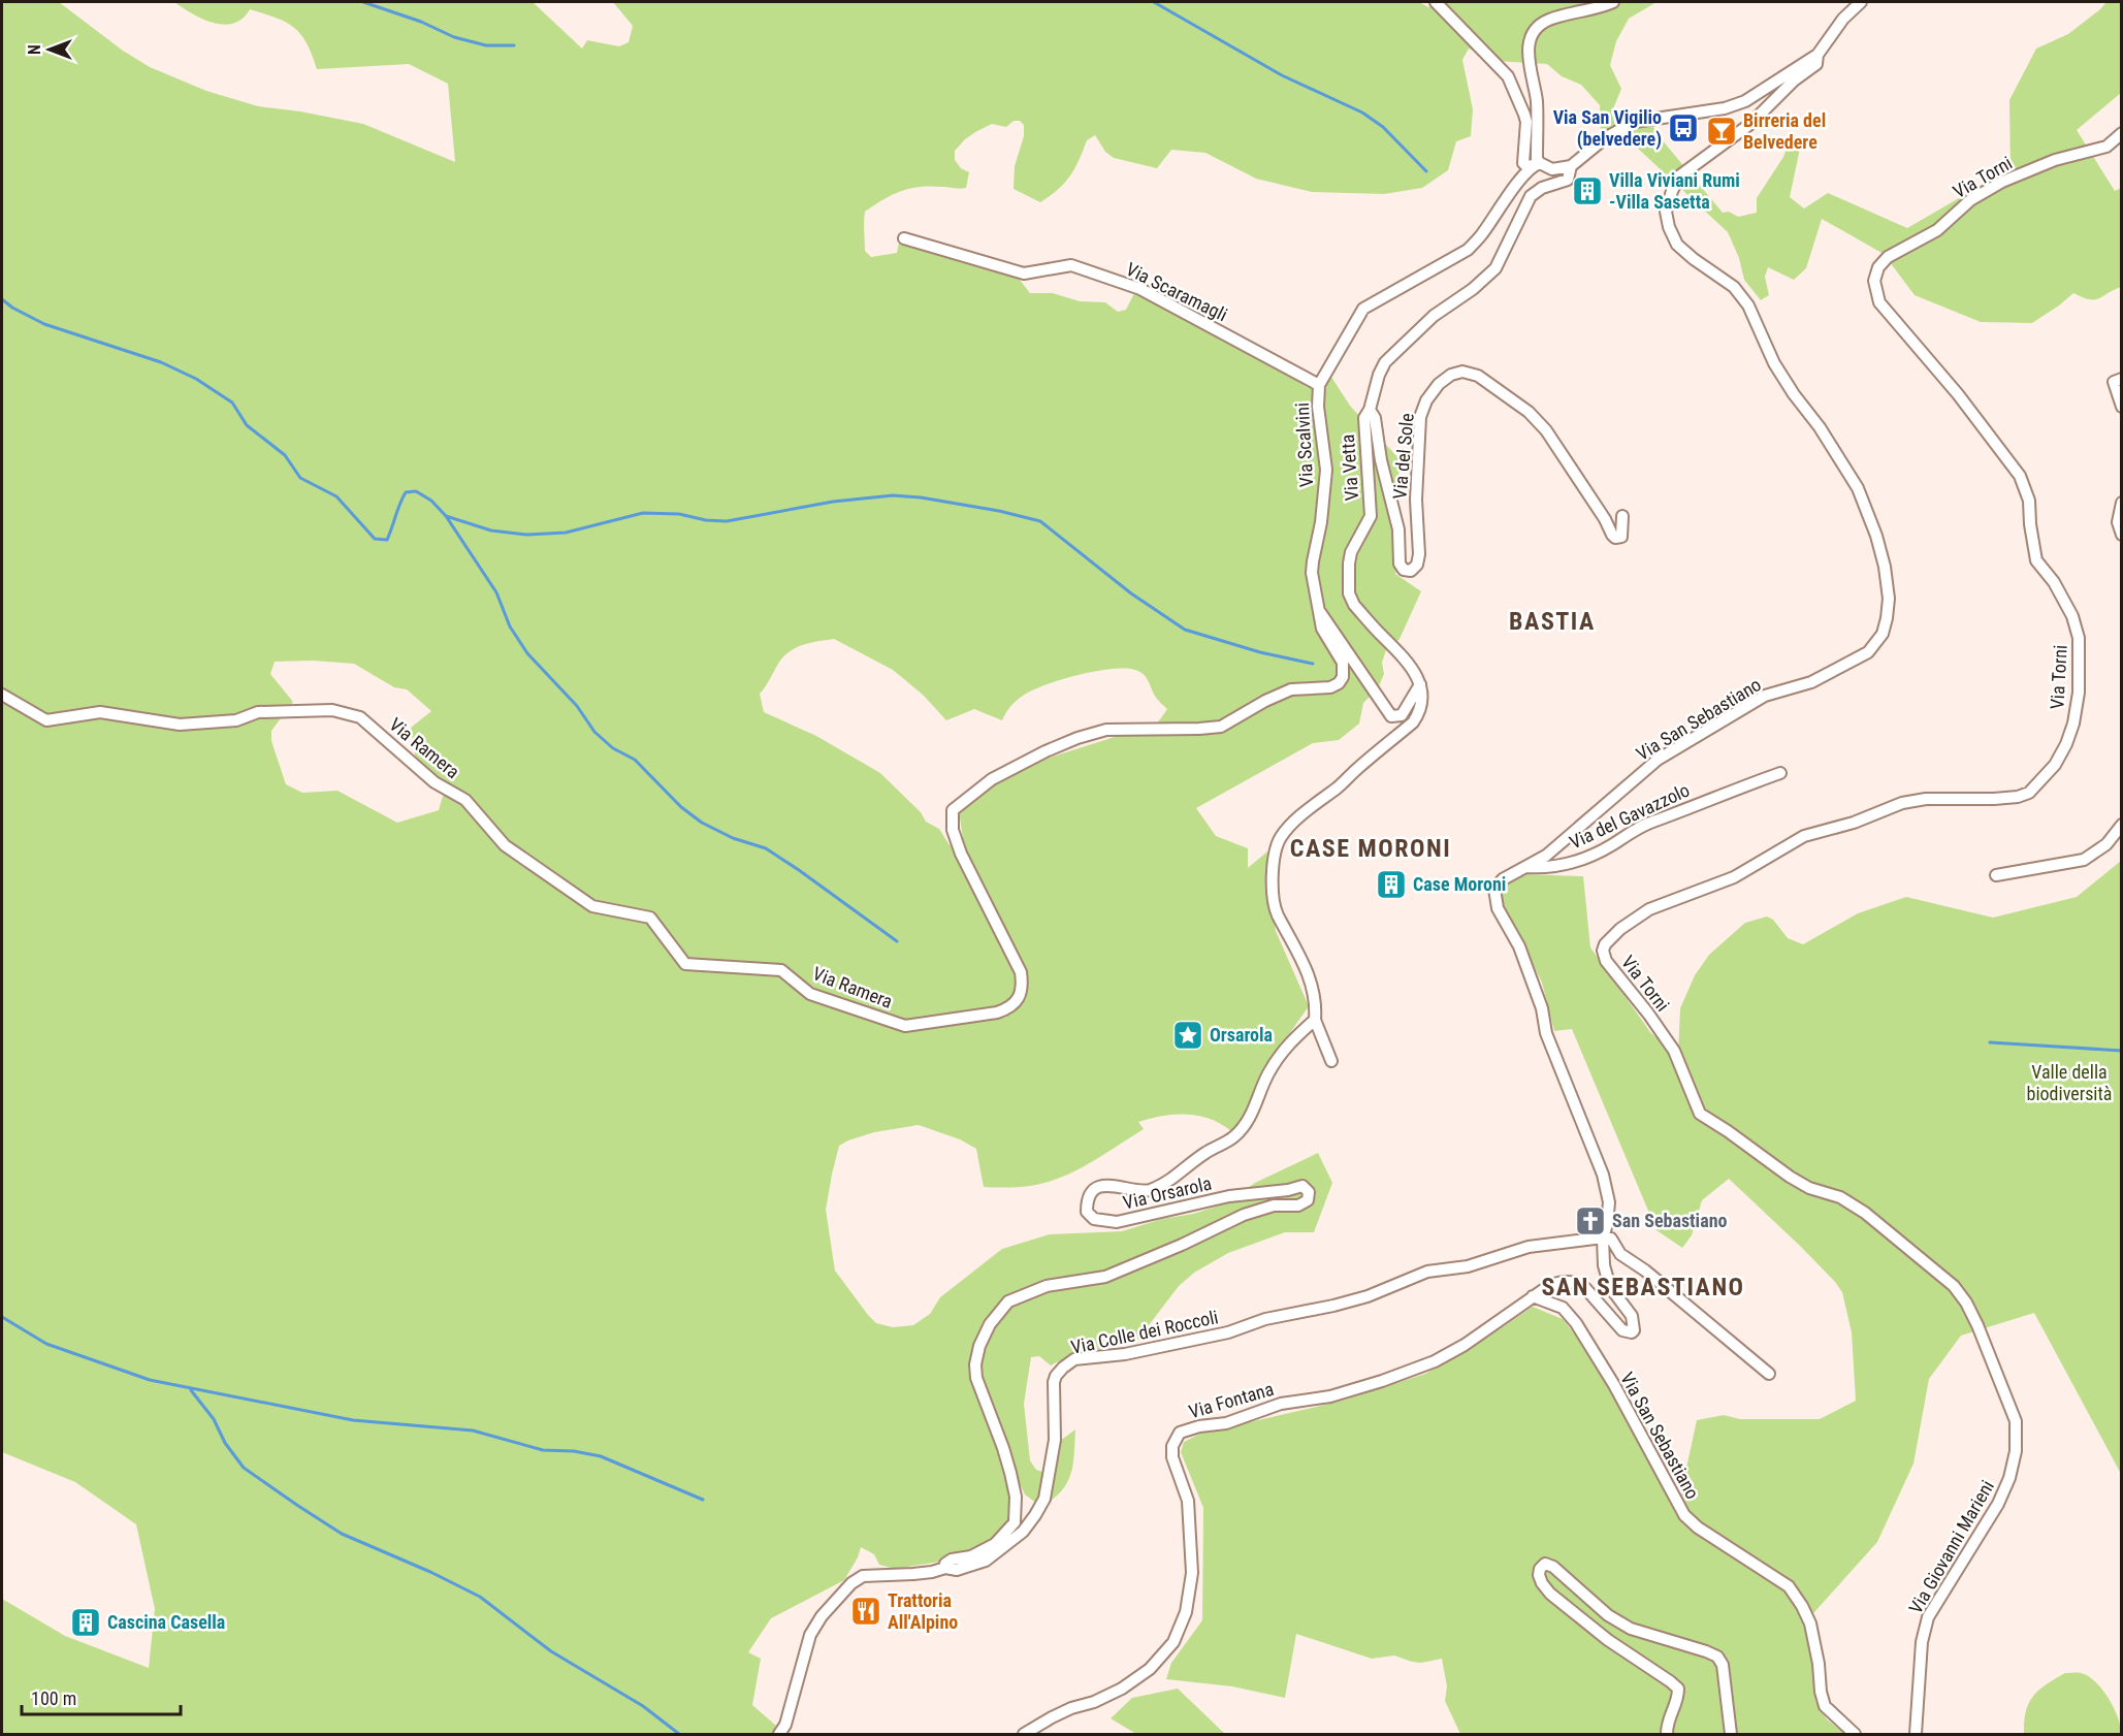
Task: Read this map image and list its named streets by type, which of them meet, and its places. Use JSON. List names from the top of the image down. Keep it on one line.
{"streets":{"street":["Via Torni","Via Scaramagli","Via Scalvini","Via del Sole","Via Vetta","Via San Sebastiano","Via Ramera","Via del Gavazzolo","Via Orsarola","Via Colle dei Roccoli","Via Fontana","Via Giovanni Marieni"]},"crossings":[["Via Torni","Via Giovanni Marieni"],["Via Scaramagli","Via Scalvini"],["Via Scalvini","Via Vetta"],["Via Scalvini","Via Ramera"],["Via del Sole","Via Vetta"],["Via San Sebastiano","Via del Gavazzolo"],["Via San Sebastiano","Via Colle dei Roccoli"],["Via San Sebastiano","Via Fontana"],["Via Orsarola","Via Colle dei Roccoli"]],"districts":["BASTIA","CASE MORONI","SAN SEBASTIANO"],"parks":["Valle della biodiversità"],"places":{"bus stop":["Via San Vigilio (belvedere)"],"bar":["Birreria del Belvedere"],"building":["Villa Viviani Rumi -Villa Sasetta","Case Moroni","Cascina Casella"],"place":["Orsarola"],"church":["San Sebastiano"],"restaurant":["Trattoria All'Alpino"]},"scale_bar":"100 m","north":"left"}
